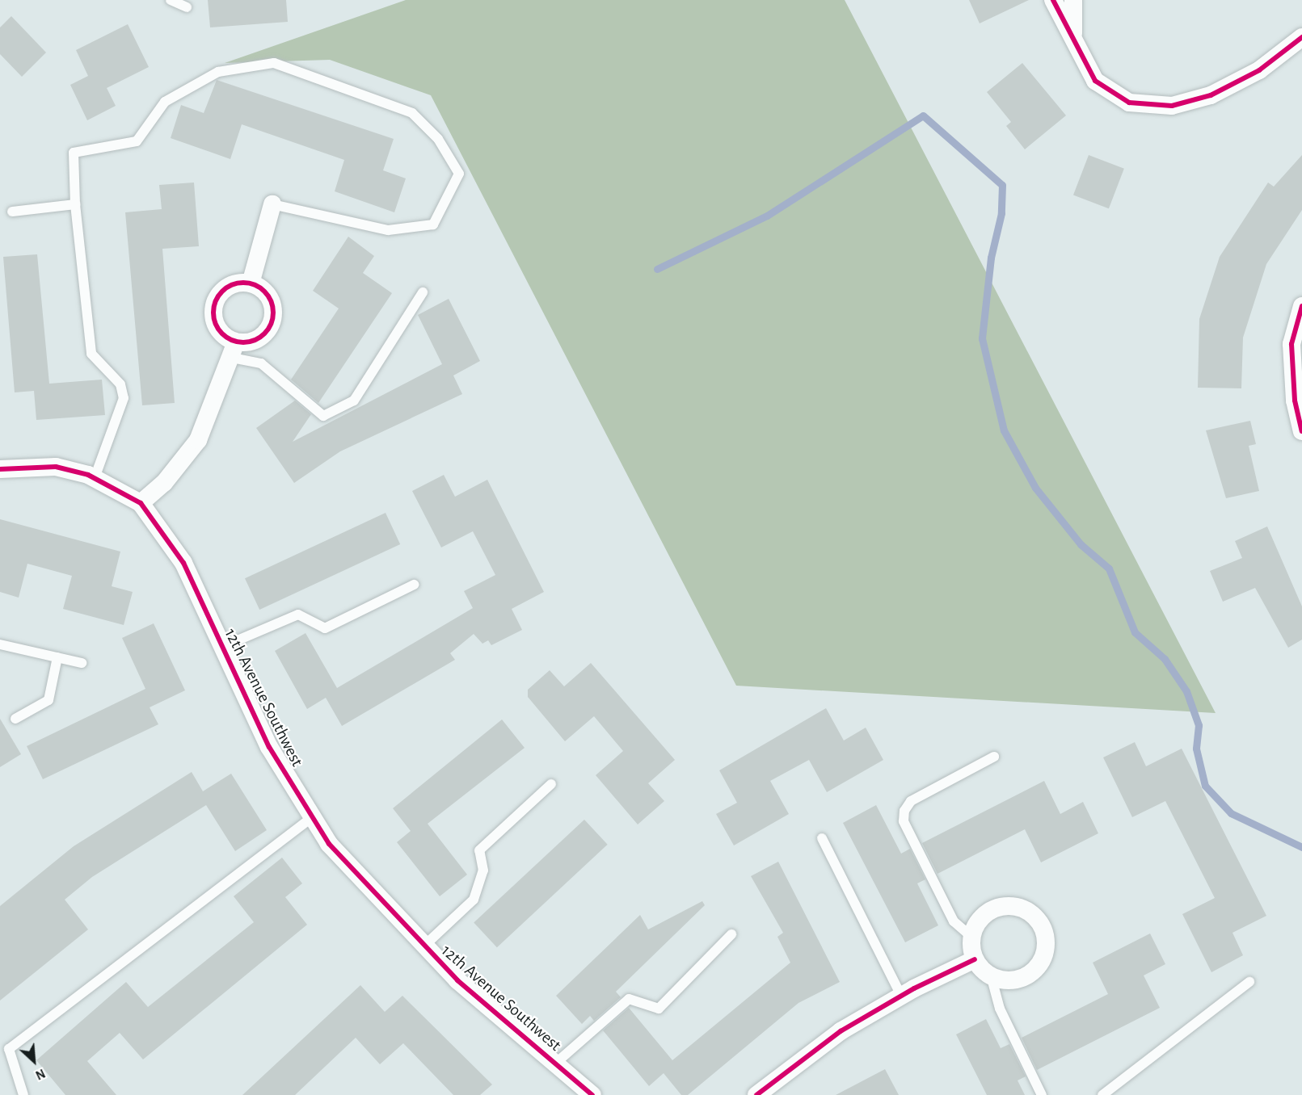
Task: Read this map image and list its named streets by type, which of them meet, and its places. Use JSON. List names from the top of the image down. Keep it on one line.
{"streets":{"street":["12th Avenue Southwest"]},"north":"bottom right"}
